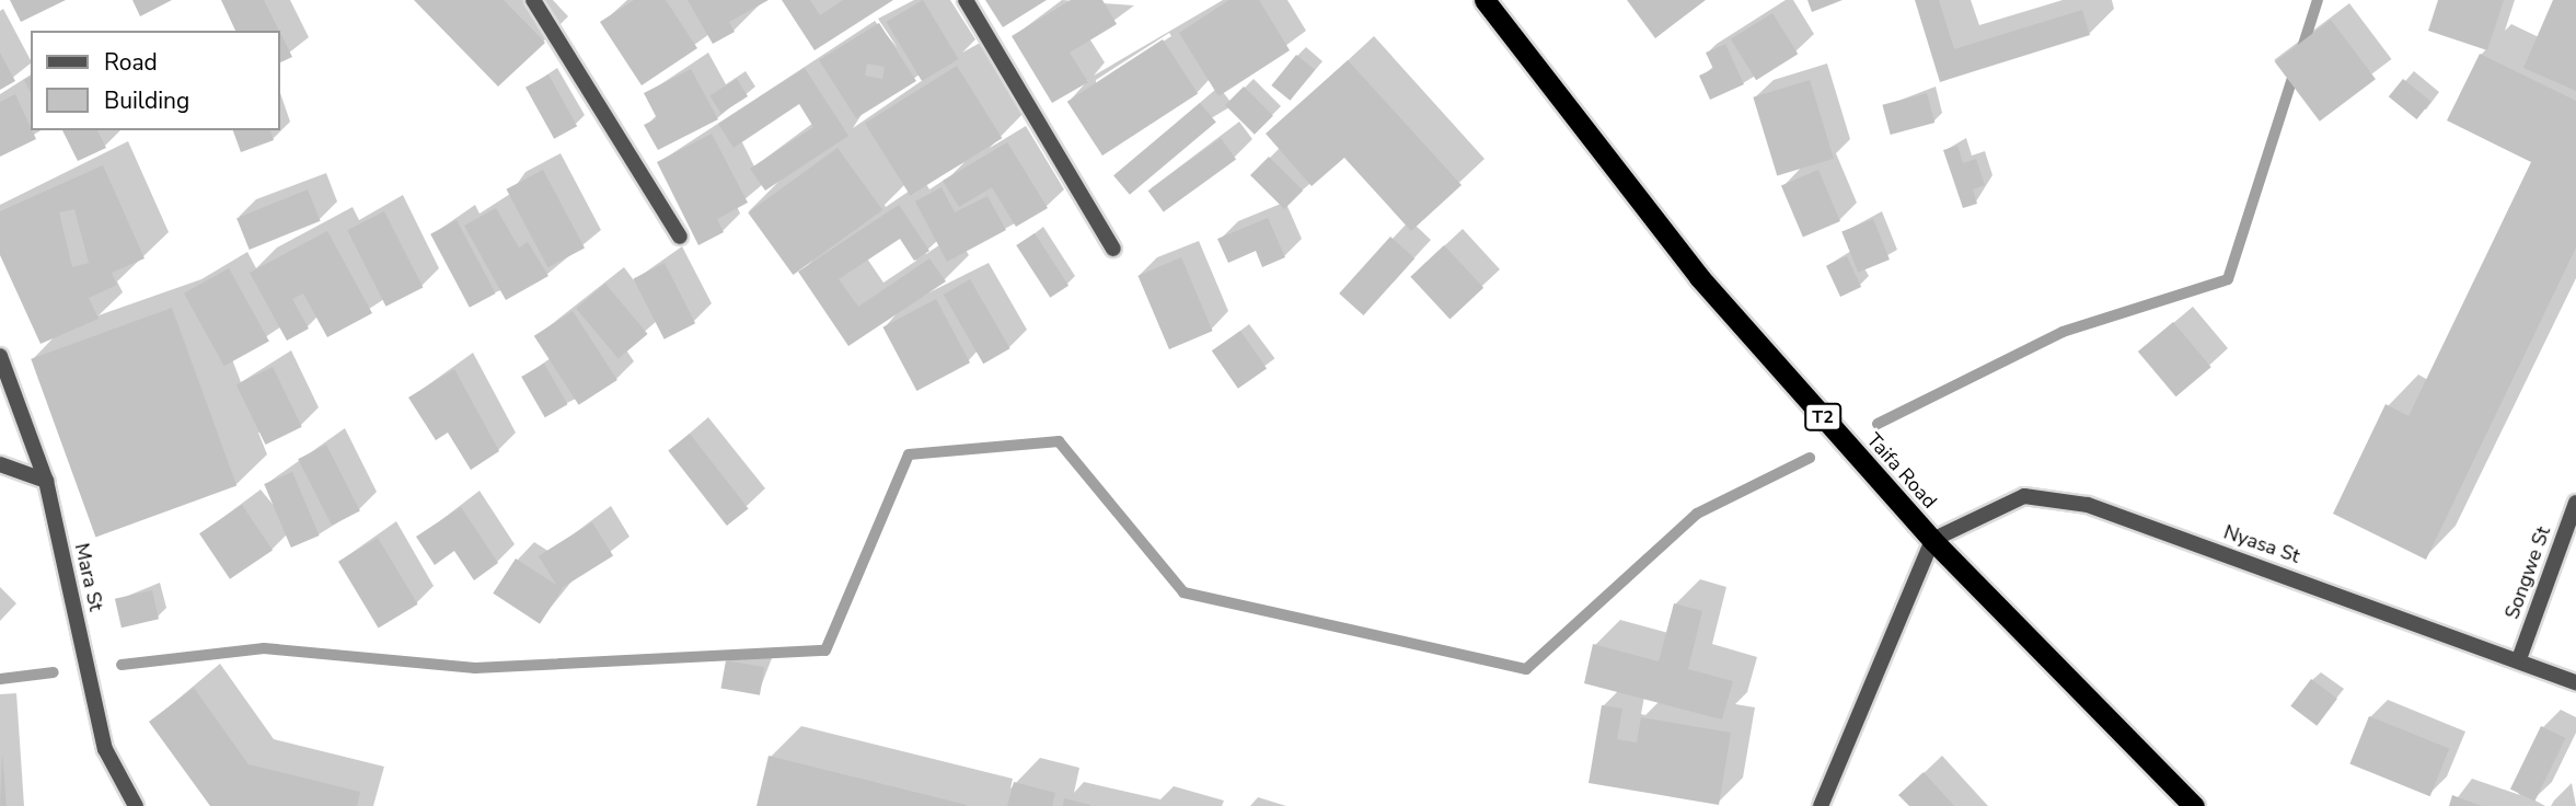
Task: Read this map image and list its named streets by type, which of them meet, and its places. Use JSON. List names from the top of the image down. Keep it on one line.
{"streets":{"highway":["T2","Taifa Road"],"street":["Nyasa St","Songwe St","Mara St"]},"crossings":[["Taifa Road","Nyasa St"],["Nyasa St","Songwe St"]],"legend":["Road","Building"]}
